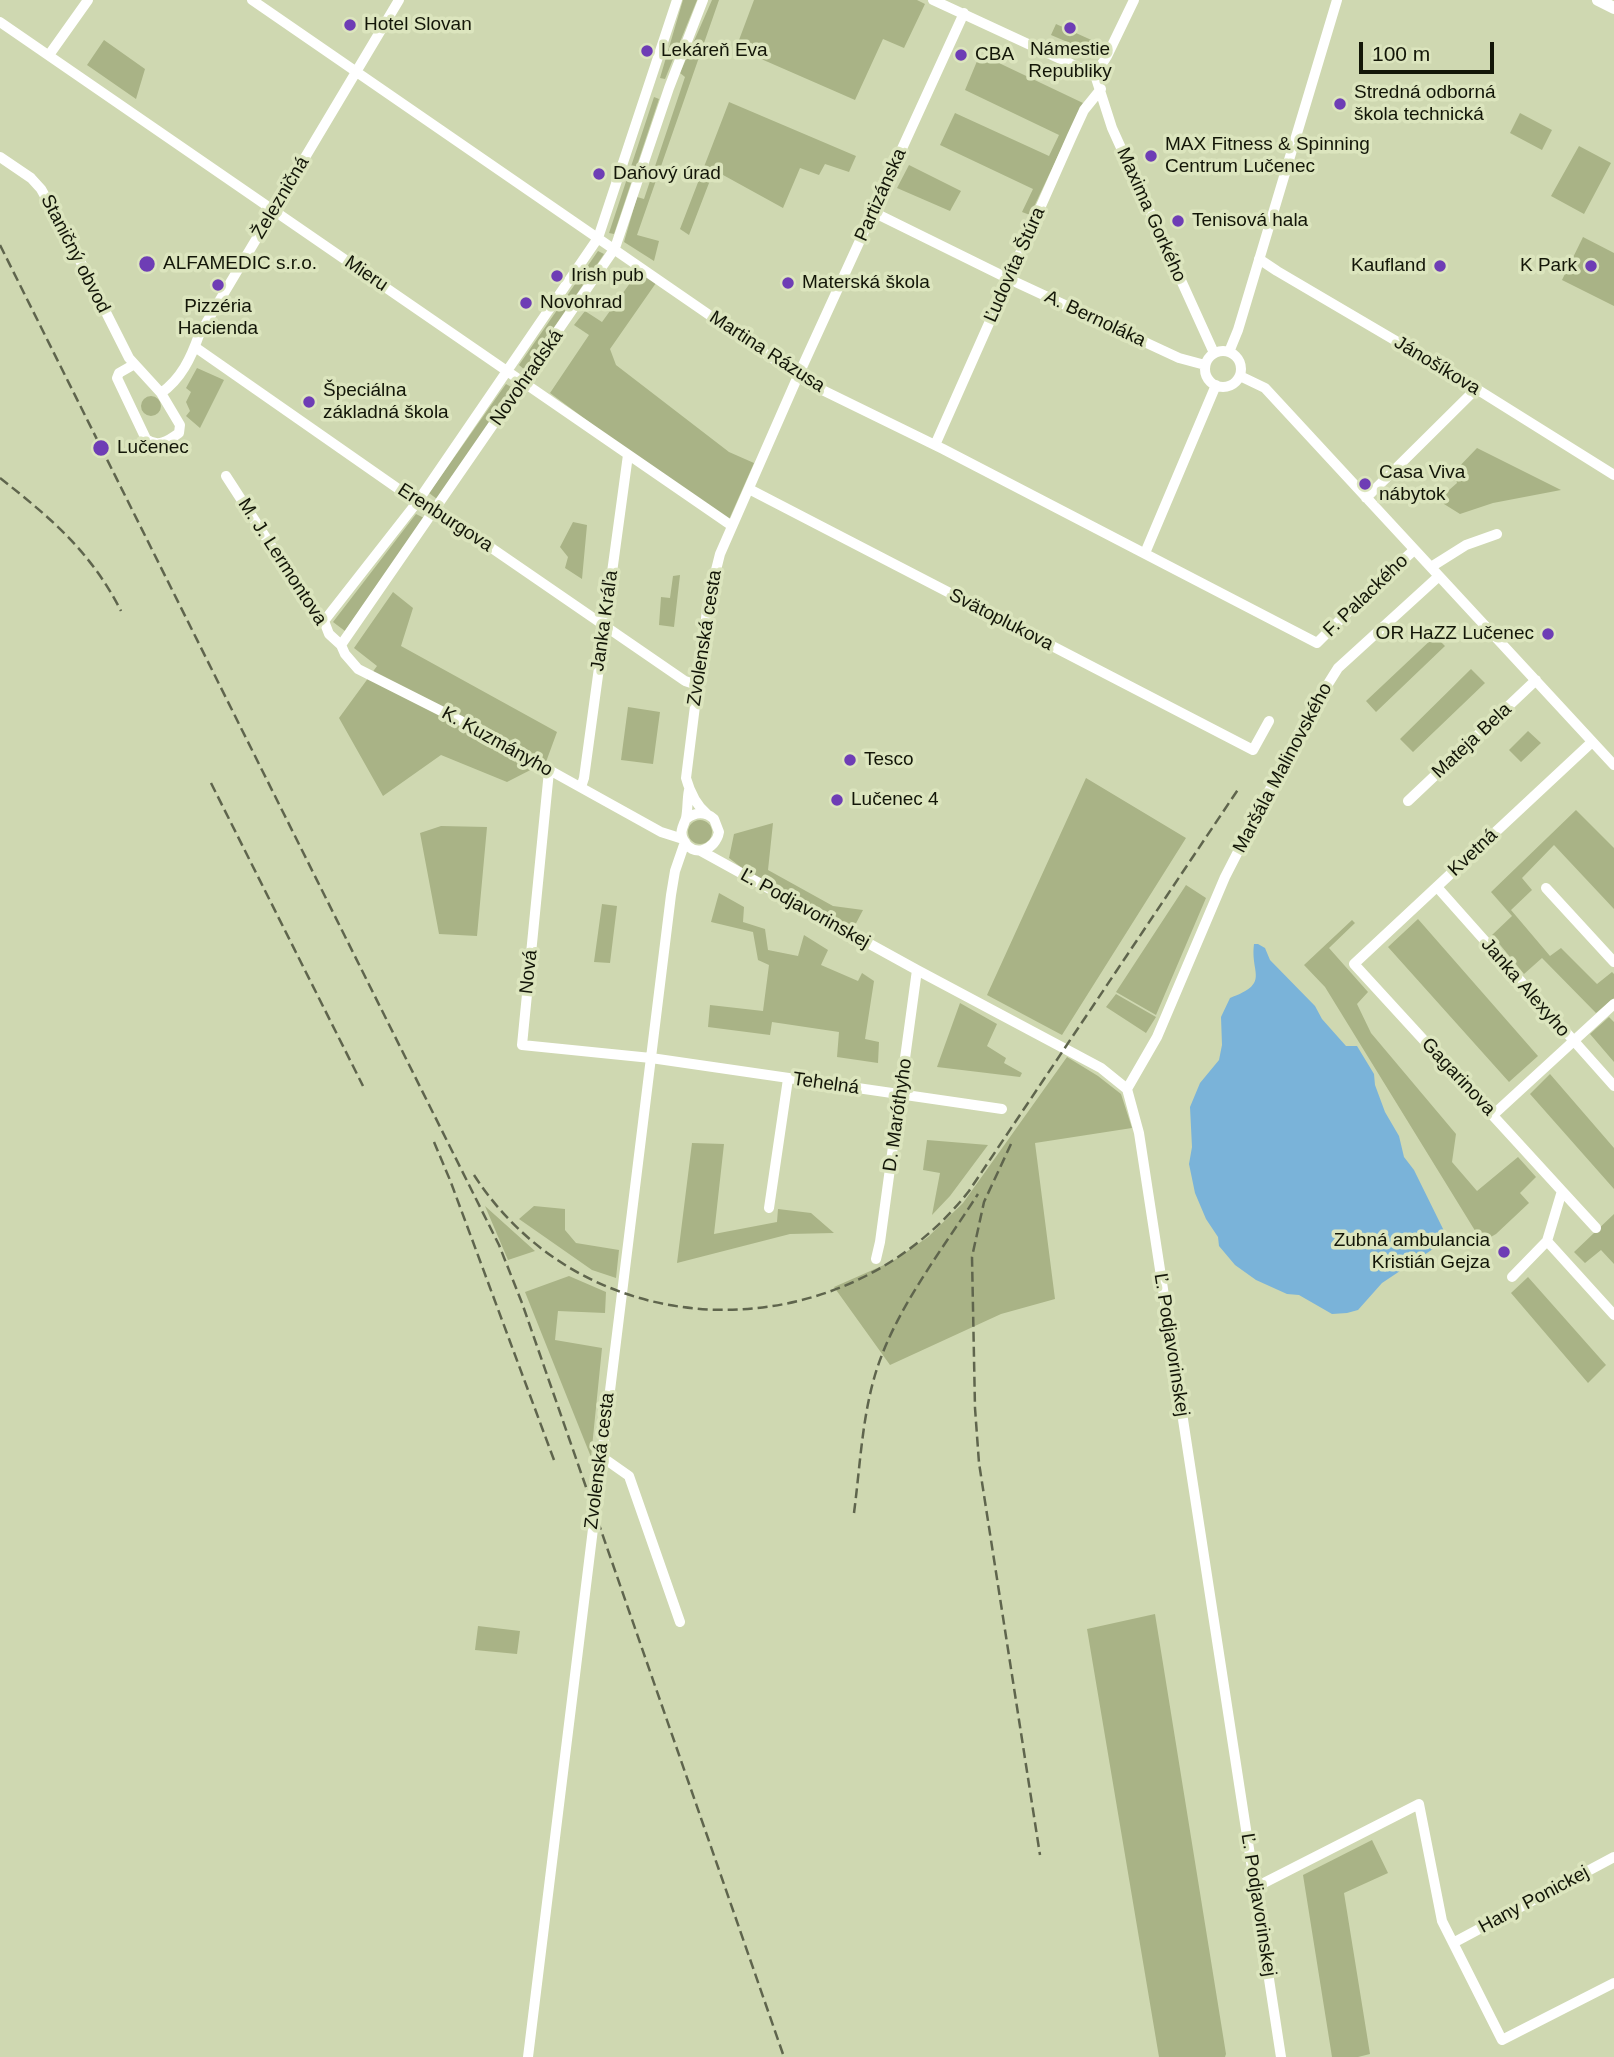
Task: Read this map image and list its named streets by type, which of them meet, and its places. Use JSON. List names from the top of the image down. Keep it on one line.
{"streets":{"street":["Partizánska","Železničná","Maxima Gorkého","Staničný obvod","Ľudovíta Štúra","Mieru","A. Bernoláka","Martina Rázusa","Jánošíkova","Novohradská","Erenburgova","M. J. Lermontova","F. Palackého","Svätoplukova","Janka Kráľa","Zvolenská cesta","Mateja Bela","K. Kuzmányho","Maršála Malinovského","Kvetná","Ľ. Podjavorinskej","Nová","Janka Alexyho","Gagarinova","Tehelná","D. Maróthyho","Hany Ponickej"]},"crossings":[["Partizánska","A. Bernoláka"],["Partizánska","Martina Rázusa"],["Partizánska","Zvolenská cesta"],["Železničná","Staničný obvod"],["Železničná","Mieru"],["Železničná","Martina Rázusa"],["Železničná","Erenburgova"],["Maxima Gorkého","Ľudovíta Štúra"],["Maxima Gorkého","A. Bernoláka"],["Ľudovíta Štúra","A. Bernoláka"],["Ľudovíta Štúra","Martina Rázusa"],["Mieru","Novohradská"],["Mieru","Janka Kráľa"],["Mieru","Zvolenská cesta"],["Martina Rázusa","Novohradská"],["Martina Rázusa","F. Palackého"],["Martina Rázusa","Zvolenská cesta"],["Novohradská","Erenburgova"],["Novohradská","M. J. Lermontova"],["Novohradská","K. Kuzmányho"],["Erenburgova","Janka Kráľa"],["Erenburgova","Zvolenská cesta"],["M. J. Lermontova","K. Kuzmányho"],["Svätoplukova","Zvolenská cesta"],["Janka Kráľa","K. Kuzmányho"],["Zvolenská cesta","K. Kuzmányho"],["Zvolenská cesta","Ľ. Podjavorinskej"],["Zvolenská cesta","Nová"],["Zvolenská cesta","Tehelná"],["K. Kuzmányho","Ľ. Podjavorinskej"],["K. Kuzmányho","Nová"],["Maršála Malinovského","Ľ. Podjavorinskej"],["Kvetná","Janka Alexyho"],["Kvetná","Gagarinova"],["Ľ. Podjavorinskej","D. Maróthyho"],["Nová","Tehelná"],["Tehelná","D. Maróthyho"]],"places":["Hotel Slovan","Námestie Republiky","Lekáreň Eva","CBA","Stredná odborná škola technická","MAX Fitness & Spinning Centrum Lučenec","Daňový úrad","Tenisová hala","ALFAMEDIC s.r.o.","Kaufland","K Park","Irish pub","Materská škola","Pizzéria Hacienda","Novohrad","Špeciálna základná škola","Lučenec","Casa Viva nábytok","OR HaZZ Lučenec","Tesco","Lučenec 4","Zubná ambulancia Kristián Gejza"],"scale_bar":"100 m"}
